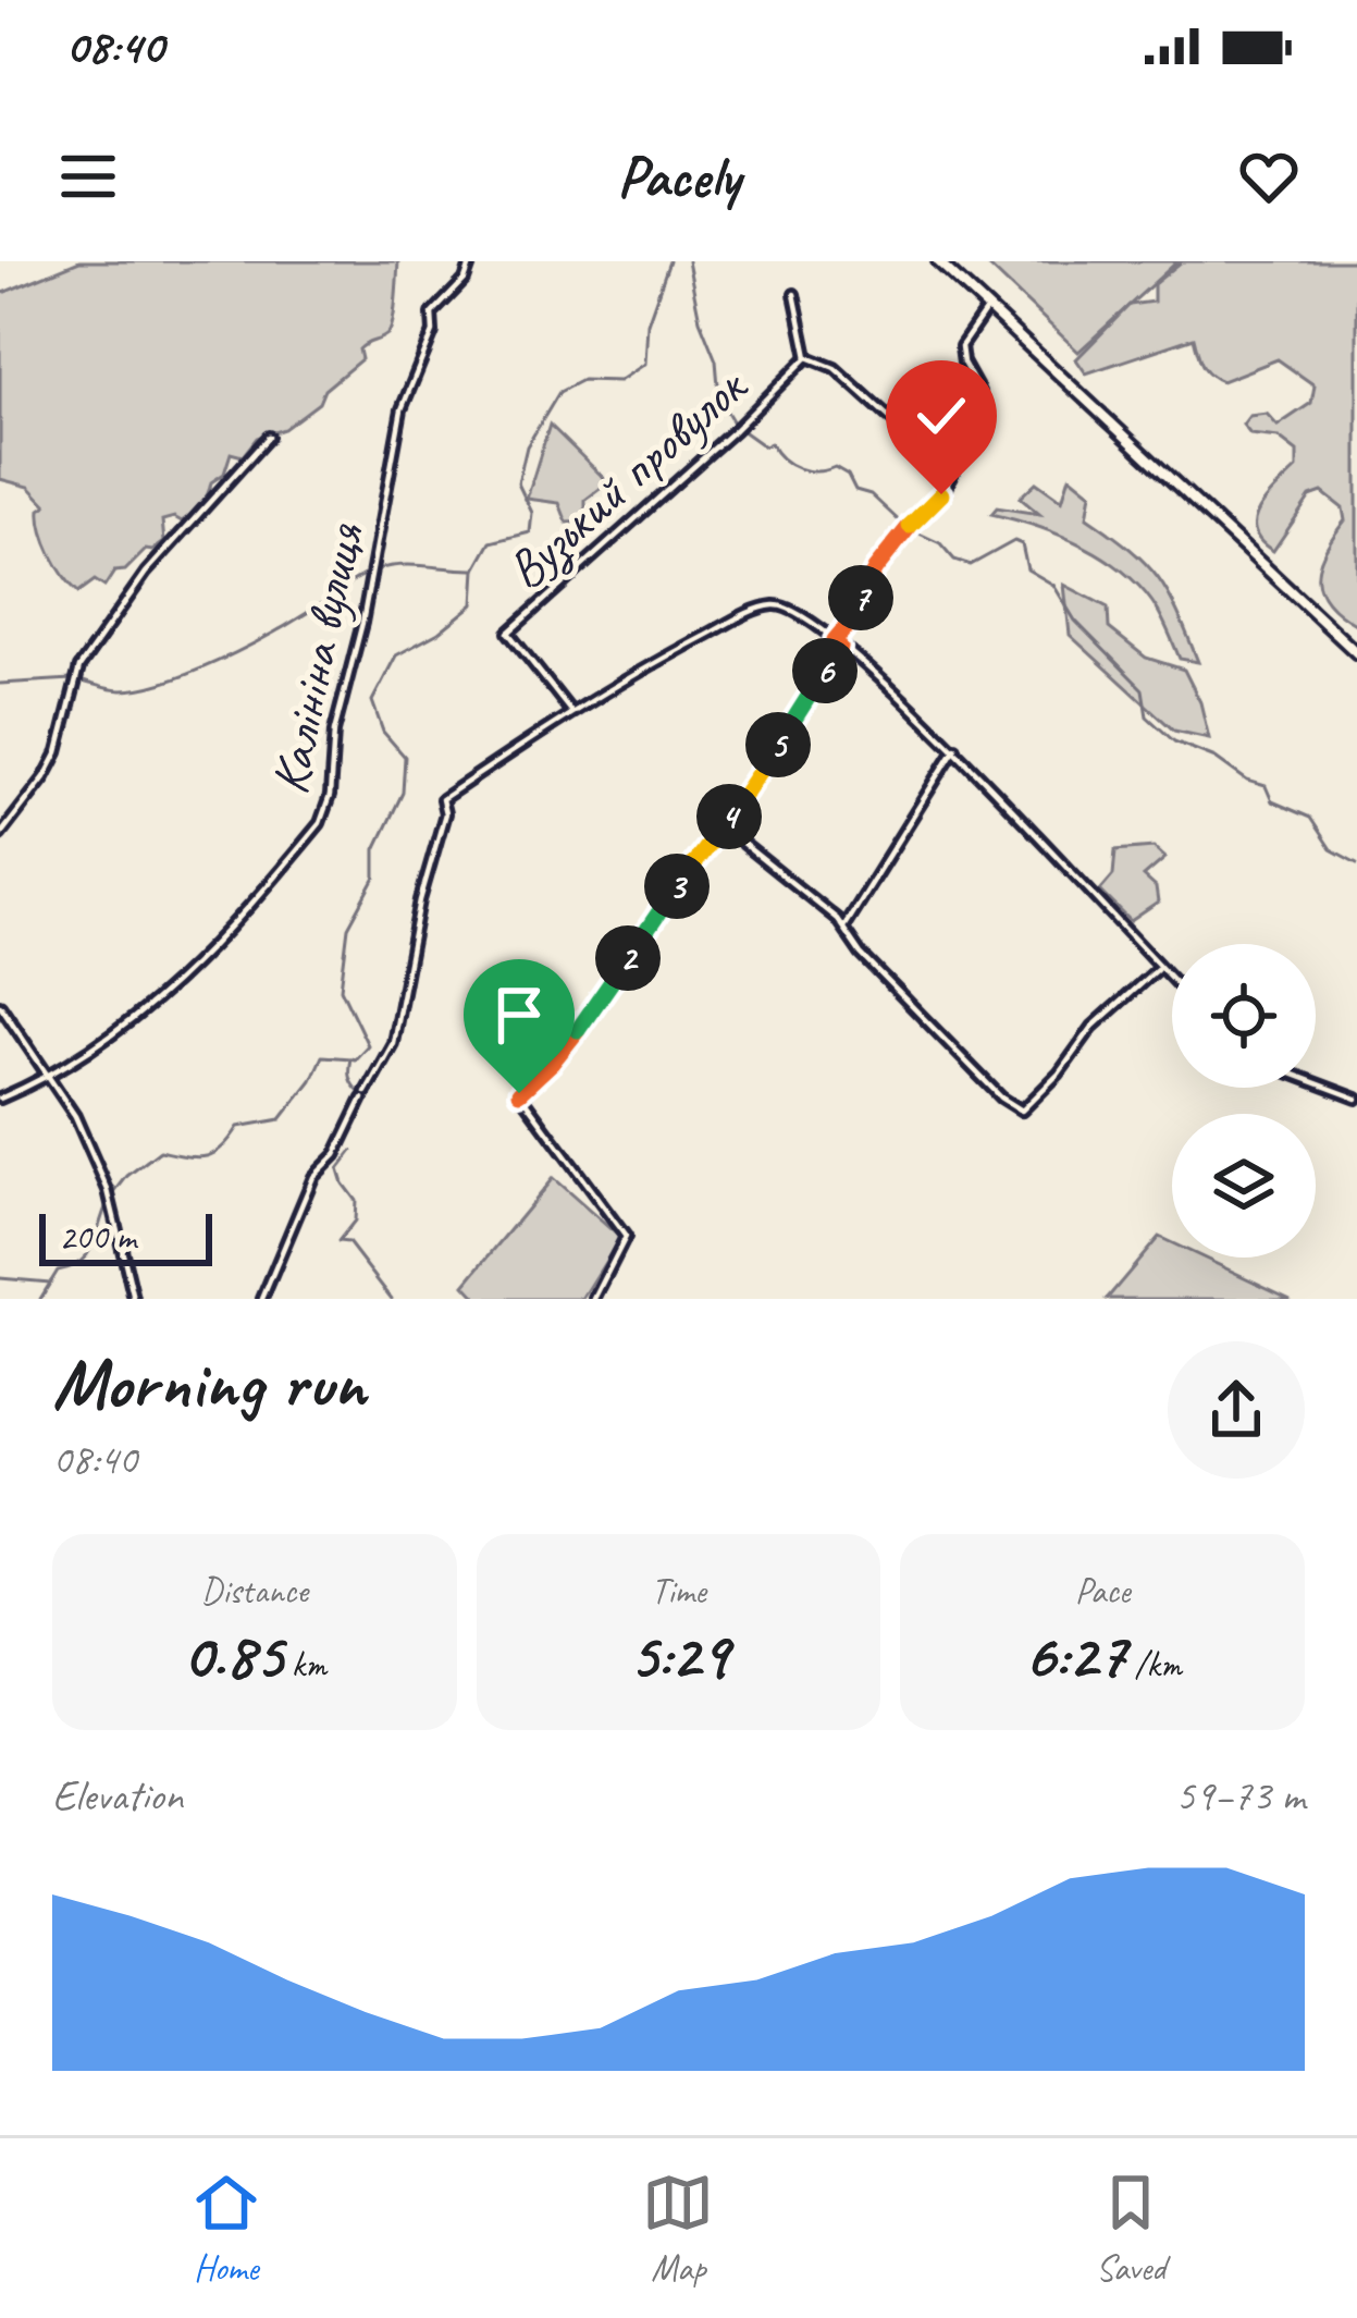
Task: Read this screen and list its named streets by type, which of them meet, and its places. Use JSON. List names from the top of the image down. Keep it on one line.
{"streets":{"street":["Вузький провулок","Калініна вулиця"]},"scale_bar":"200 m","page":{"status":"08:40","header":"Pacely","pins":["7","6","5","4","3","2"],"scale":"200 m","heading":["Morning run","08:40"],"stats":[["Distance","0.85 km"],["Time","5:29"],["Pace","6:27 /km"]],"chart":["Elevation","59–73 m"],"tabs":["Home","Map","Saved"]}}
